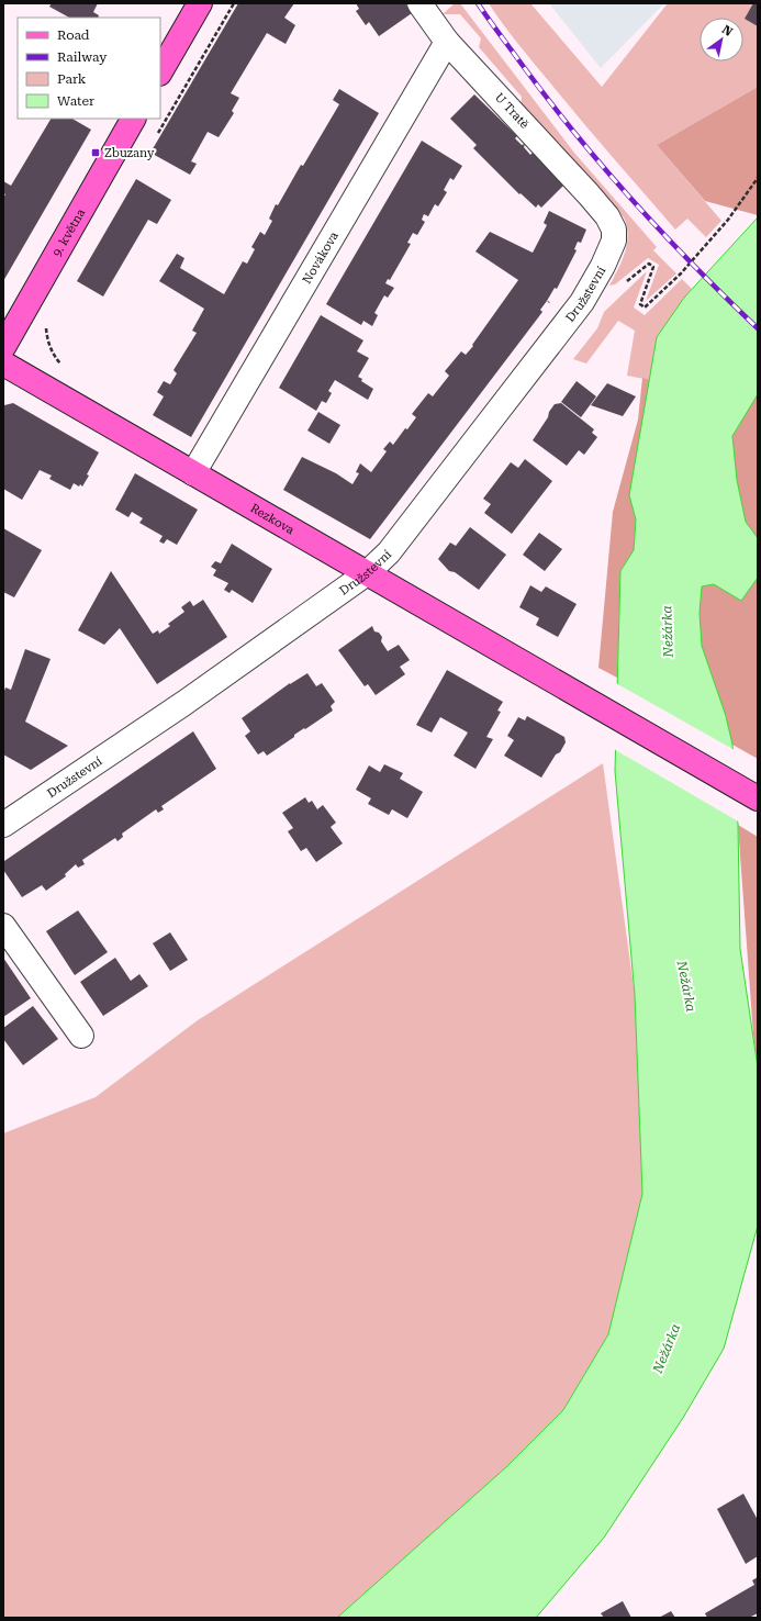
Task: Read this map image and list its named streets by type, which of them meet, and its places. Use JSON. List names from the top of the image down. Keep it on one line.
{"streets":{"main road":["9. května","Rezkova"],"street":["U Tratě","Novákova","Družstevní"]},"crossings":[["U Tratě","Novákova"],["U Tratě","Družstevní"],["Novákova","Rezkova"],["Družstevní","Rezkova"]],"water":["Nežárka"],"places":{"transit":["Zbuzany"]},"legend":["Road","Railway","Park","Water"],"north":"top right"}
